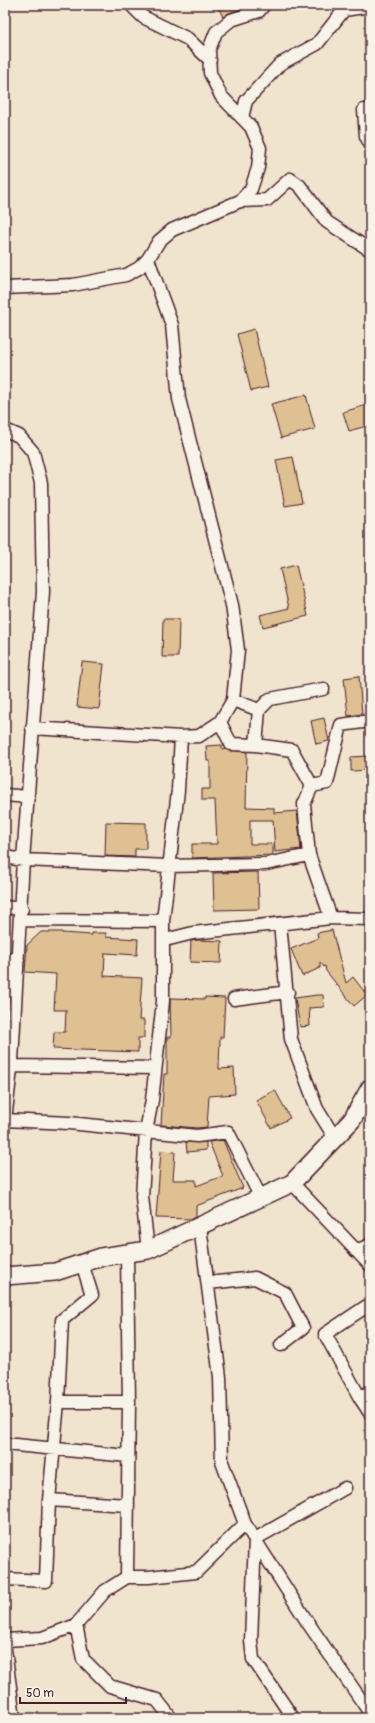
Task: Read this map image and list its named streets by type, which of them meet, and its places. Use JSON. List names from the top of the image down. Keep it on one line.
{"scale_bar":"50 m"}
